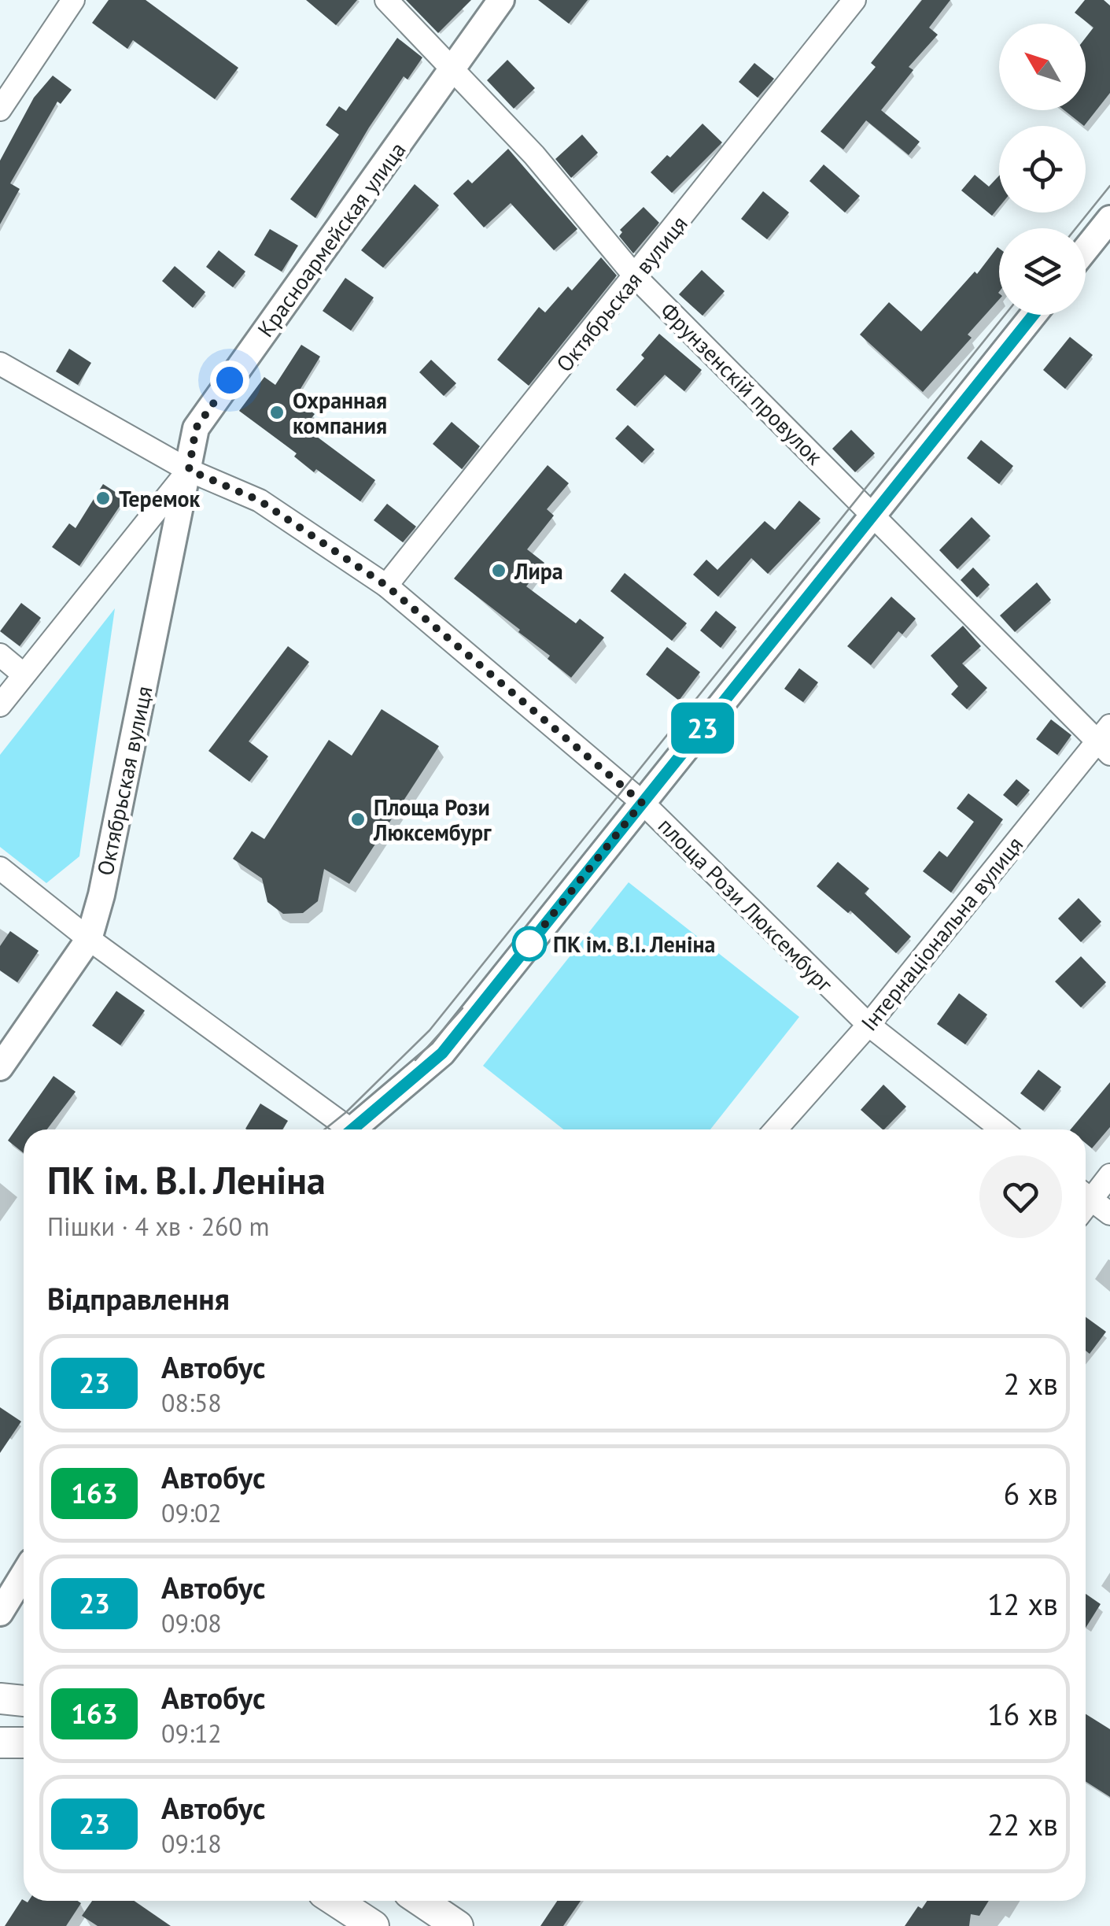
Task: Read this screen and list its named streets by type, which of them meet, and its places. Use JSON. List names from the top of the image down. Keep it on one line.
{"streets":{"street":["Красноармейская улица","Октябрьская вулиця","Фрунзенскій провулок","площа Рози Люксембург","Інтернаціональна вулиця"]},"crossings":[["Красноармейская улица","Октябрьская вулиця"],["Красноармейская улица","Фрунзенскій провулок"],["Красноармейская улица","площа Рози Люксембург"],["Октябрьская вулиця","Фрунзенскій провулок"],["Октябрьская вулиця","площа Рози Люксембург"],["Фрунзенскій провулок","Інтернаціональна вулиця"],["площа Рози Люксембург","Інтернаціональна вулиця"]],"places":["Охранная компания","Теремок","Лира","Площа Рози Люксембург","ПК ім. В.І. Леніна"],"lines":["bus line 23"],"north":"top left","page":{"on_map":"23","heading":[["ПК ім. В.І. Леніна","Пішки · 4 хв · 260 m"],"Відправлення"],"list":[{"mark":"23","name":"Автобус","note":"08:58","value":"2 хв"},{"mark":"163","name":"Автобус","note":"09:02","value":"6 хв"},{"mark":"23","name":"Автобус","note":"09:08","value":"12 хв"},{"mark":"163","name":"Автобус","note":"09:12","value":"16 хв"},{"mark":"23","name":"Автобус","note":"09:18","value":"22 хв"}]}}
